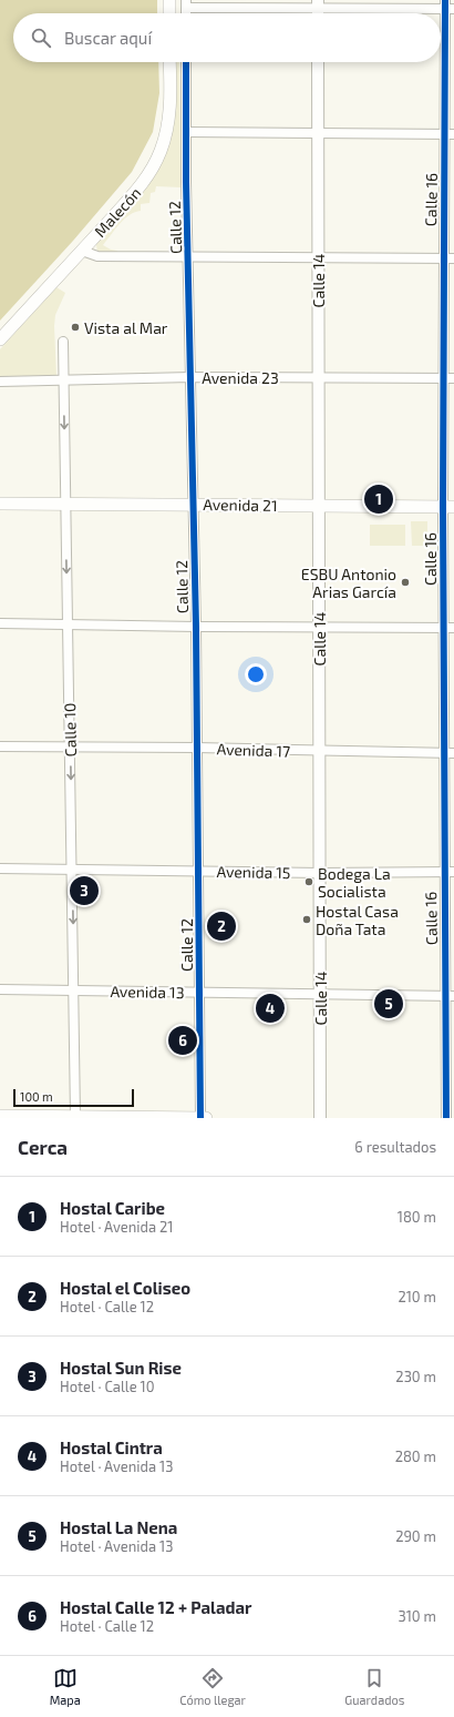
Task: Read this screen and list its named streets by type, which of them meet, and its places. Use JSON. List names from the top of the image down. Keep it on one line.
{"streets":{"main road":["Malecón","Avenida 21"],"street":["Calle 16","Calle 12","Calle 14","Avenida 23","Calle 10","Avenida 17","Avenida 15","Avenida 13"]},"crossings":[["Calle 16","Avenida 23"],["Calle 16","Avenida 21"],["Calle 16","Avenida 17"],["Calle 16","Avenida 15"],["Calle 16","Avenida 13"],["Calle 12","Avenida 23"],["Calle 12","Avenida 21"],["Calle 12","Avenida 17"],["Calle 12","Avenida 15"],["Calle 12","Avenida 13"],["Calle 14","Avenida 23"],["Calle 14","Avenida 21"],["Calle 14","Avenida 17"],["Calle 14","Avenida 15"],["Calle 14","Avenida 13"],["Avenida 23","Calle 10"],["Avenida 21","Calle 10"],["Calle 10","Avenida 17"],["Calle 10","Avenida 15"],["Calle 10","Avenida 13"]],"one_way":["Calle 10"],"places":["Vista al Mar","ESBU Antonio Arias García","Bodega La Socialista","Hostal Casa Doña Tata"],"scale_bar":"100 m","page":{"search":"Buscar aquí","pins":["1","3","2","5","4","6"],"scale":"100 m","heading":["Cerca","6 resultados"],"list":[{"mark":"1","name":"Hostal Caribe","note":"Hotel · Avenida 21","value":"180 m"},{"mark":"2","name":"Hostal el Coliseo","note":"Hotel · Calle 12","value":"210 m"},{"mark":"3","name":"Hostal Sun Rise","note":"Hotel · Calle 10","value":"230 m"},{"mark":"4","name":"Hostal Cintra","note":"Hotel · Avenida 13","value":"280 m"},{"mark":"5","name":"Hostal La Nena","note":"Hotel · Avenida 13","value":"290 m"},{"mark":"6","name":"Hostal Calle 12 + Paladar","note":"Hotel · Calle 12","value":"310 m"}],"nav":["Mapa","Cómo llegar","Guardados"]}}
